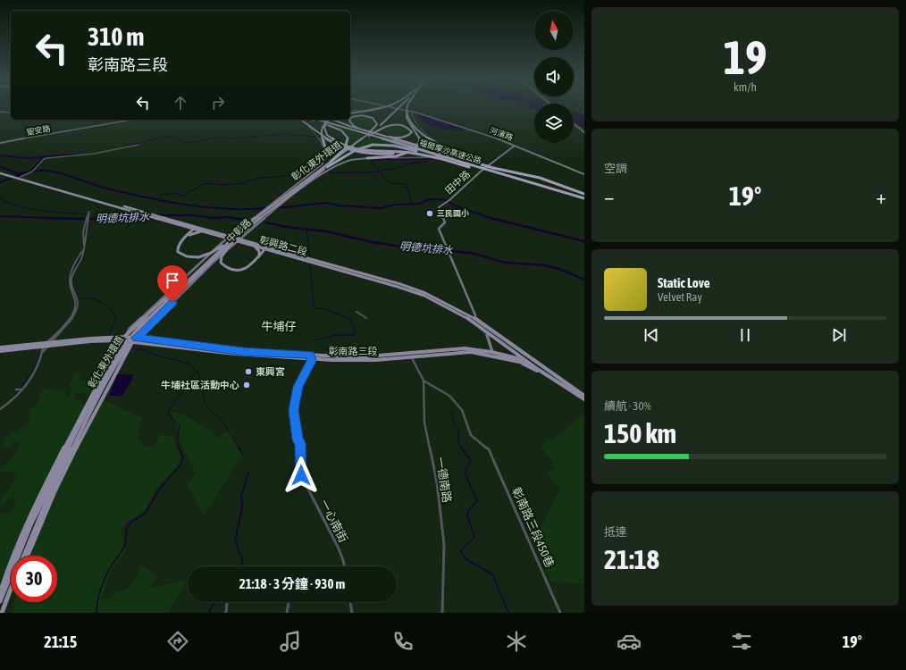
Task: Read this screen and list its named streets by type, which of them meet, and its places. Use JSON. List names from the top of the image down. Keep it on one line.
{"streets":{"highway":["福爾摩沙高速公路"],"main road":["彰化東外環道","彰興路二段","彰南路三段"],"street":["聖安路","河濱路","田中路","中彰路","一德南路","一心南街","彰南路三段450巷"]},"crossings":[["河濱路","田中路"],["彰化東外環道","中彰路"],["彰化東外環道","彰南路三段"],["田中路","彰興路二段"],["中彰路","彰興路二段"],["中彰路","彰南路三段"],["彰興路二段","彰南路三段"],["彰南路三段","一德南路"],["彰南路三段","一心南街"],["一德南路","彰南路三段450巷"]],"districts":["牛埔仔"],"water":["明德坑排水"],"places":["三民國小","東興宮","牛埔社區活動中心"],"north":"top","page":{"tile":[["19","km/h"],"空調",["續航 · 30%","150 km"],["抵達","21:18"]],"turn":["310 m","彰南路三段"],"heat":["−","19°","+"],"song":["Static Love","Velvet Ray"],"limit":"30","trip":"21:18 · 3 分鐘 · 930 m","tabs":["21:15","19°"]}}
